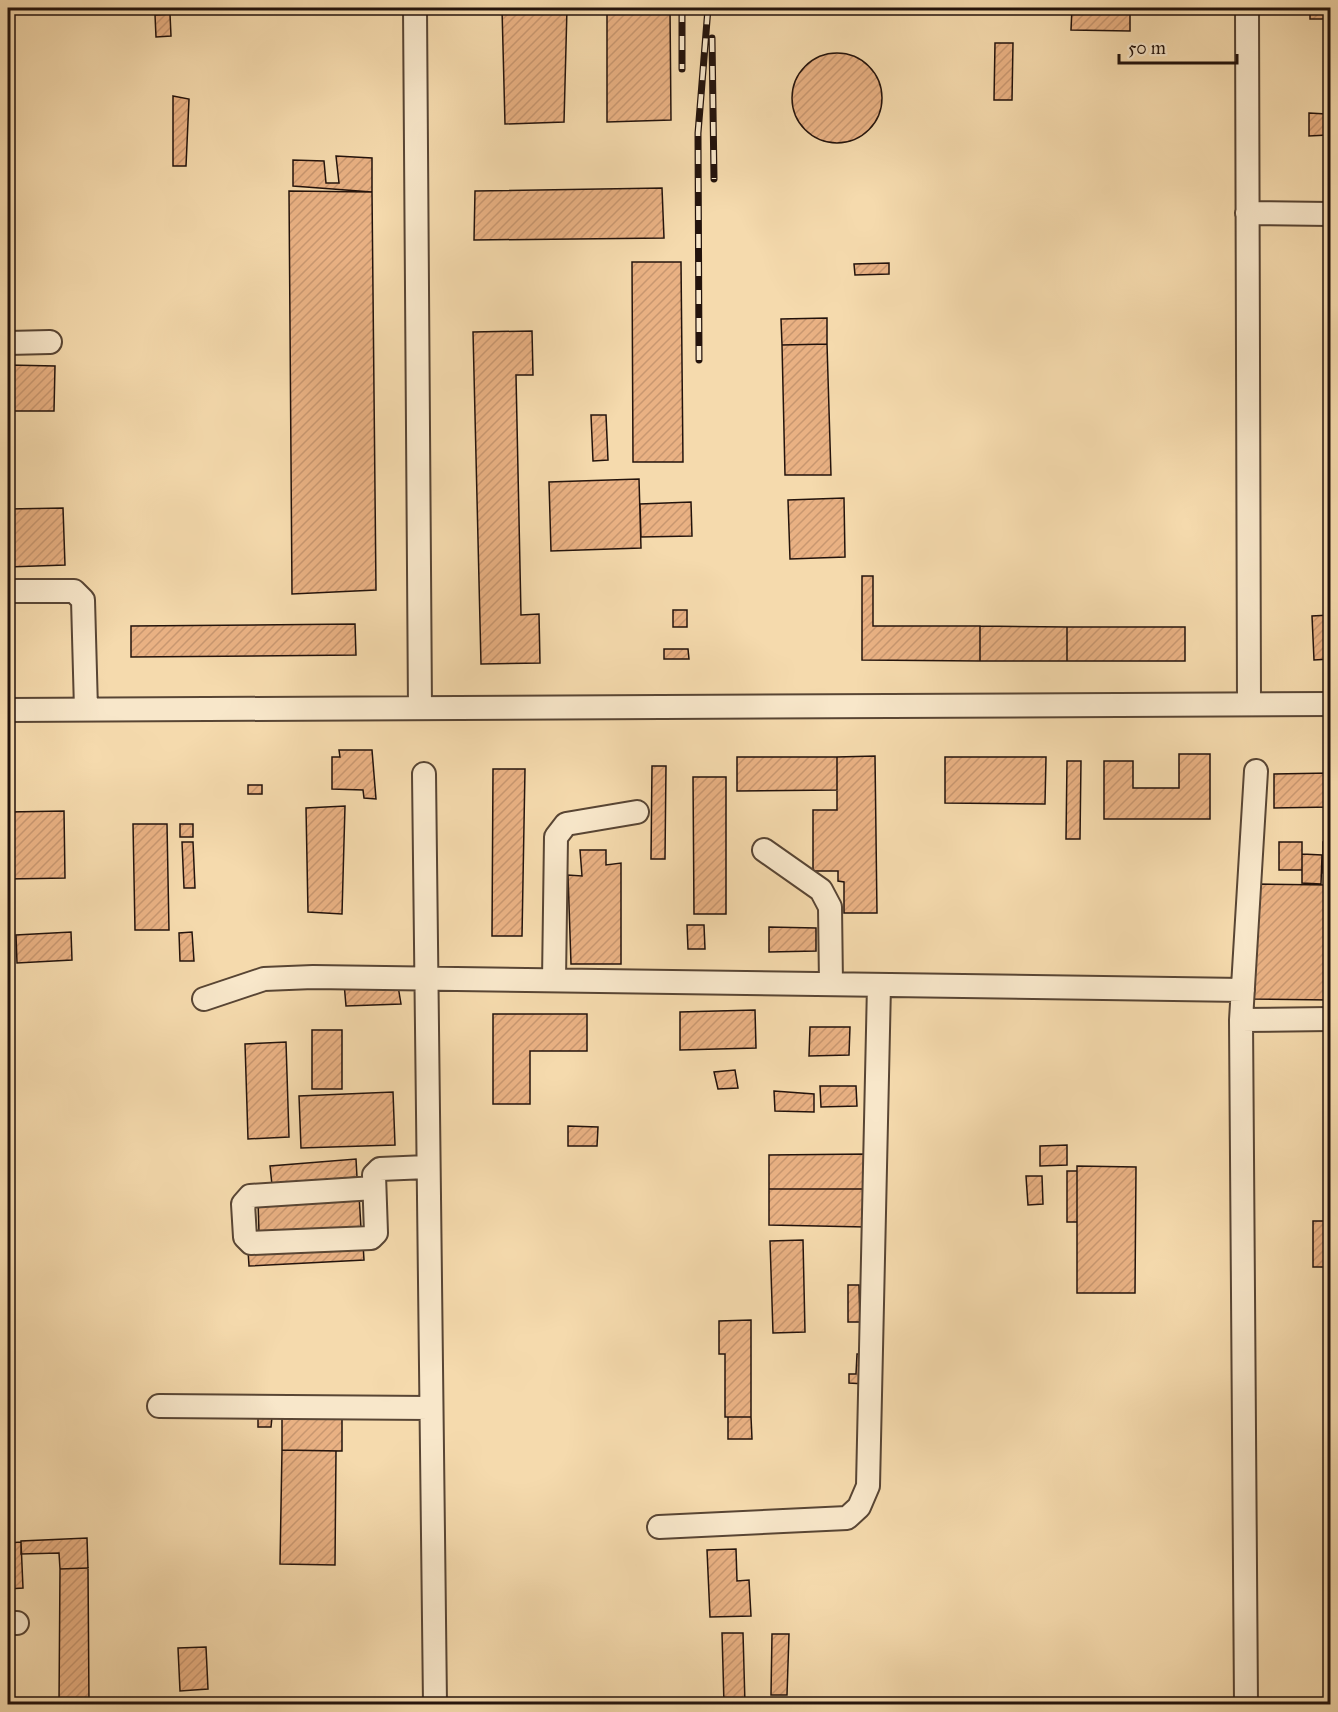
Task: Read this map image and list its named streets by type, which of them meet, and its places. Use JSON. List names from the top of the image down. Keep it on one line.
{"scale_bar":"50 m"}
